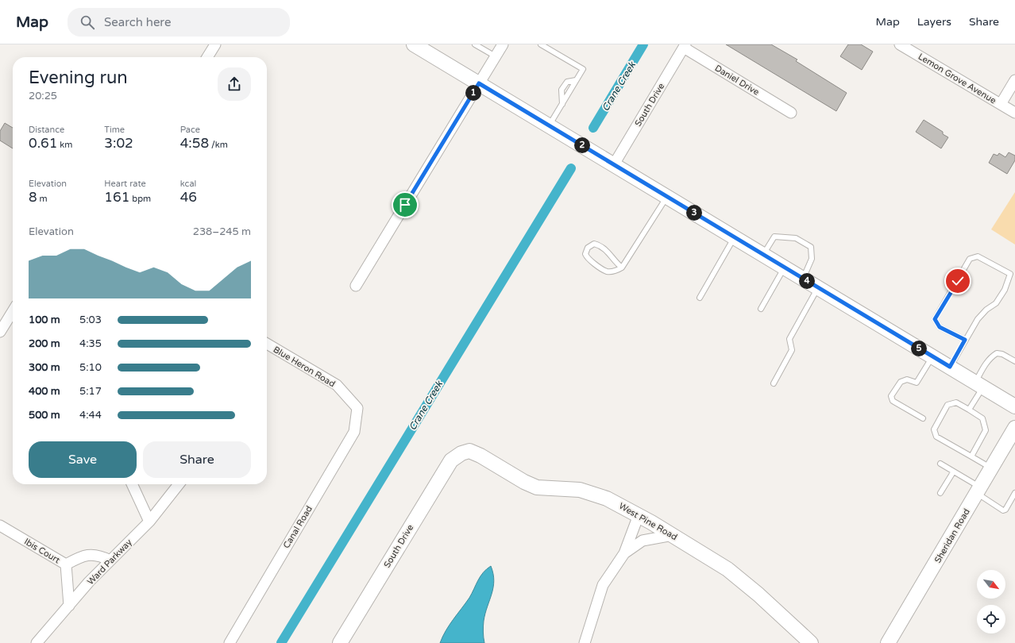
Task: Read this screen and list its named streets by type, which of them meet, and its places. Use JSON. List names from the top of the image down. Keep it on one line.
{"streets":{"street":["Lemon Grove Avenue","Daniel Drive","South Drive","Blue Heron Road","West Pine Road","Canal Road","Sheridan Road","Ibis Court","Ward Parkway"]},"crossings":[["Daniel Drive","South Drive"],["South Drive","West Pine Road"],["Blue Heron Road","Canal Road"],["Ibis Court","Ward Parkway"]],"water":["Crane Creek"],"north":"bottom right","page":{"header":"Map","search":"Search here","nav":["Map","Layers","Share"],"heading":["Evening run","20:25"],"pins":["1","2","3","4","5"],"stats":[["Distance","0.61 km"],["Time","3:02"],["Pace","4:58 /km"],["Elevation","8 m"],["Heart rate","161 bpm"],["kcal","46"]],"chart":["Elevation","238–245 m"],"list":[{"name":"100 m","note":"5:03"},{"name":"200 m","note":"4:35"},{"name":"300 m","note":"5:10"},{"name":"400 m","note":"5:17"},{"name":"500 m","note":"4:44"}],"buttons":["Save","Share"]}}
